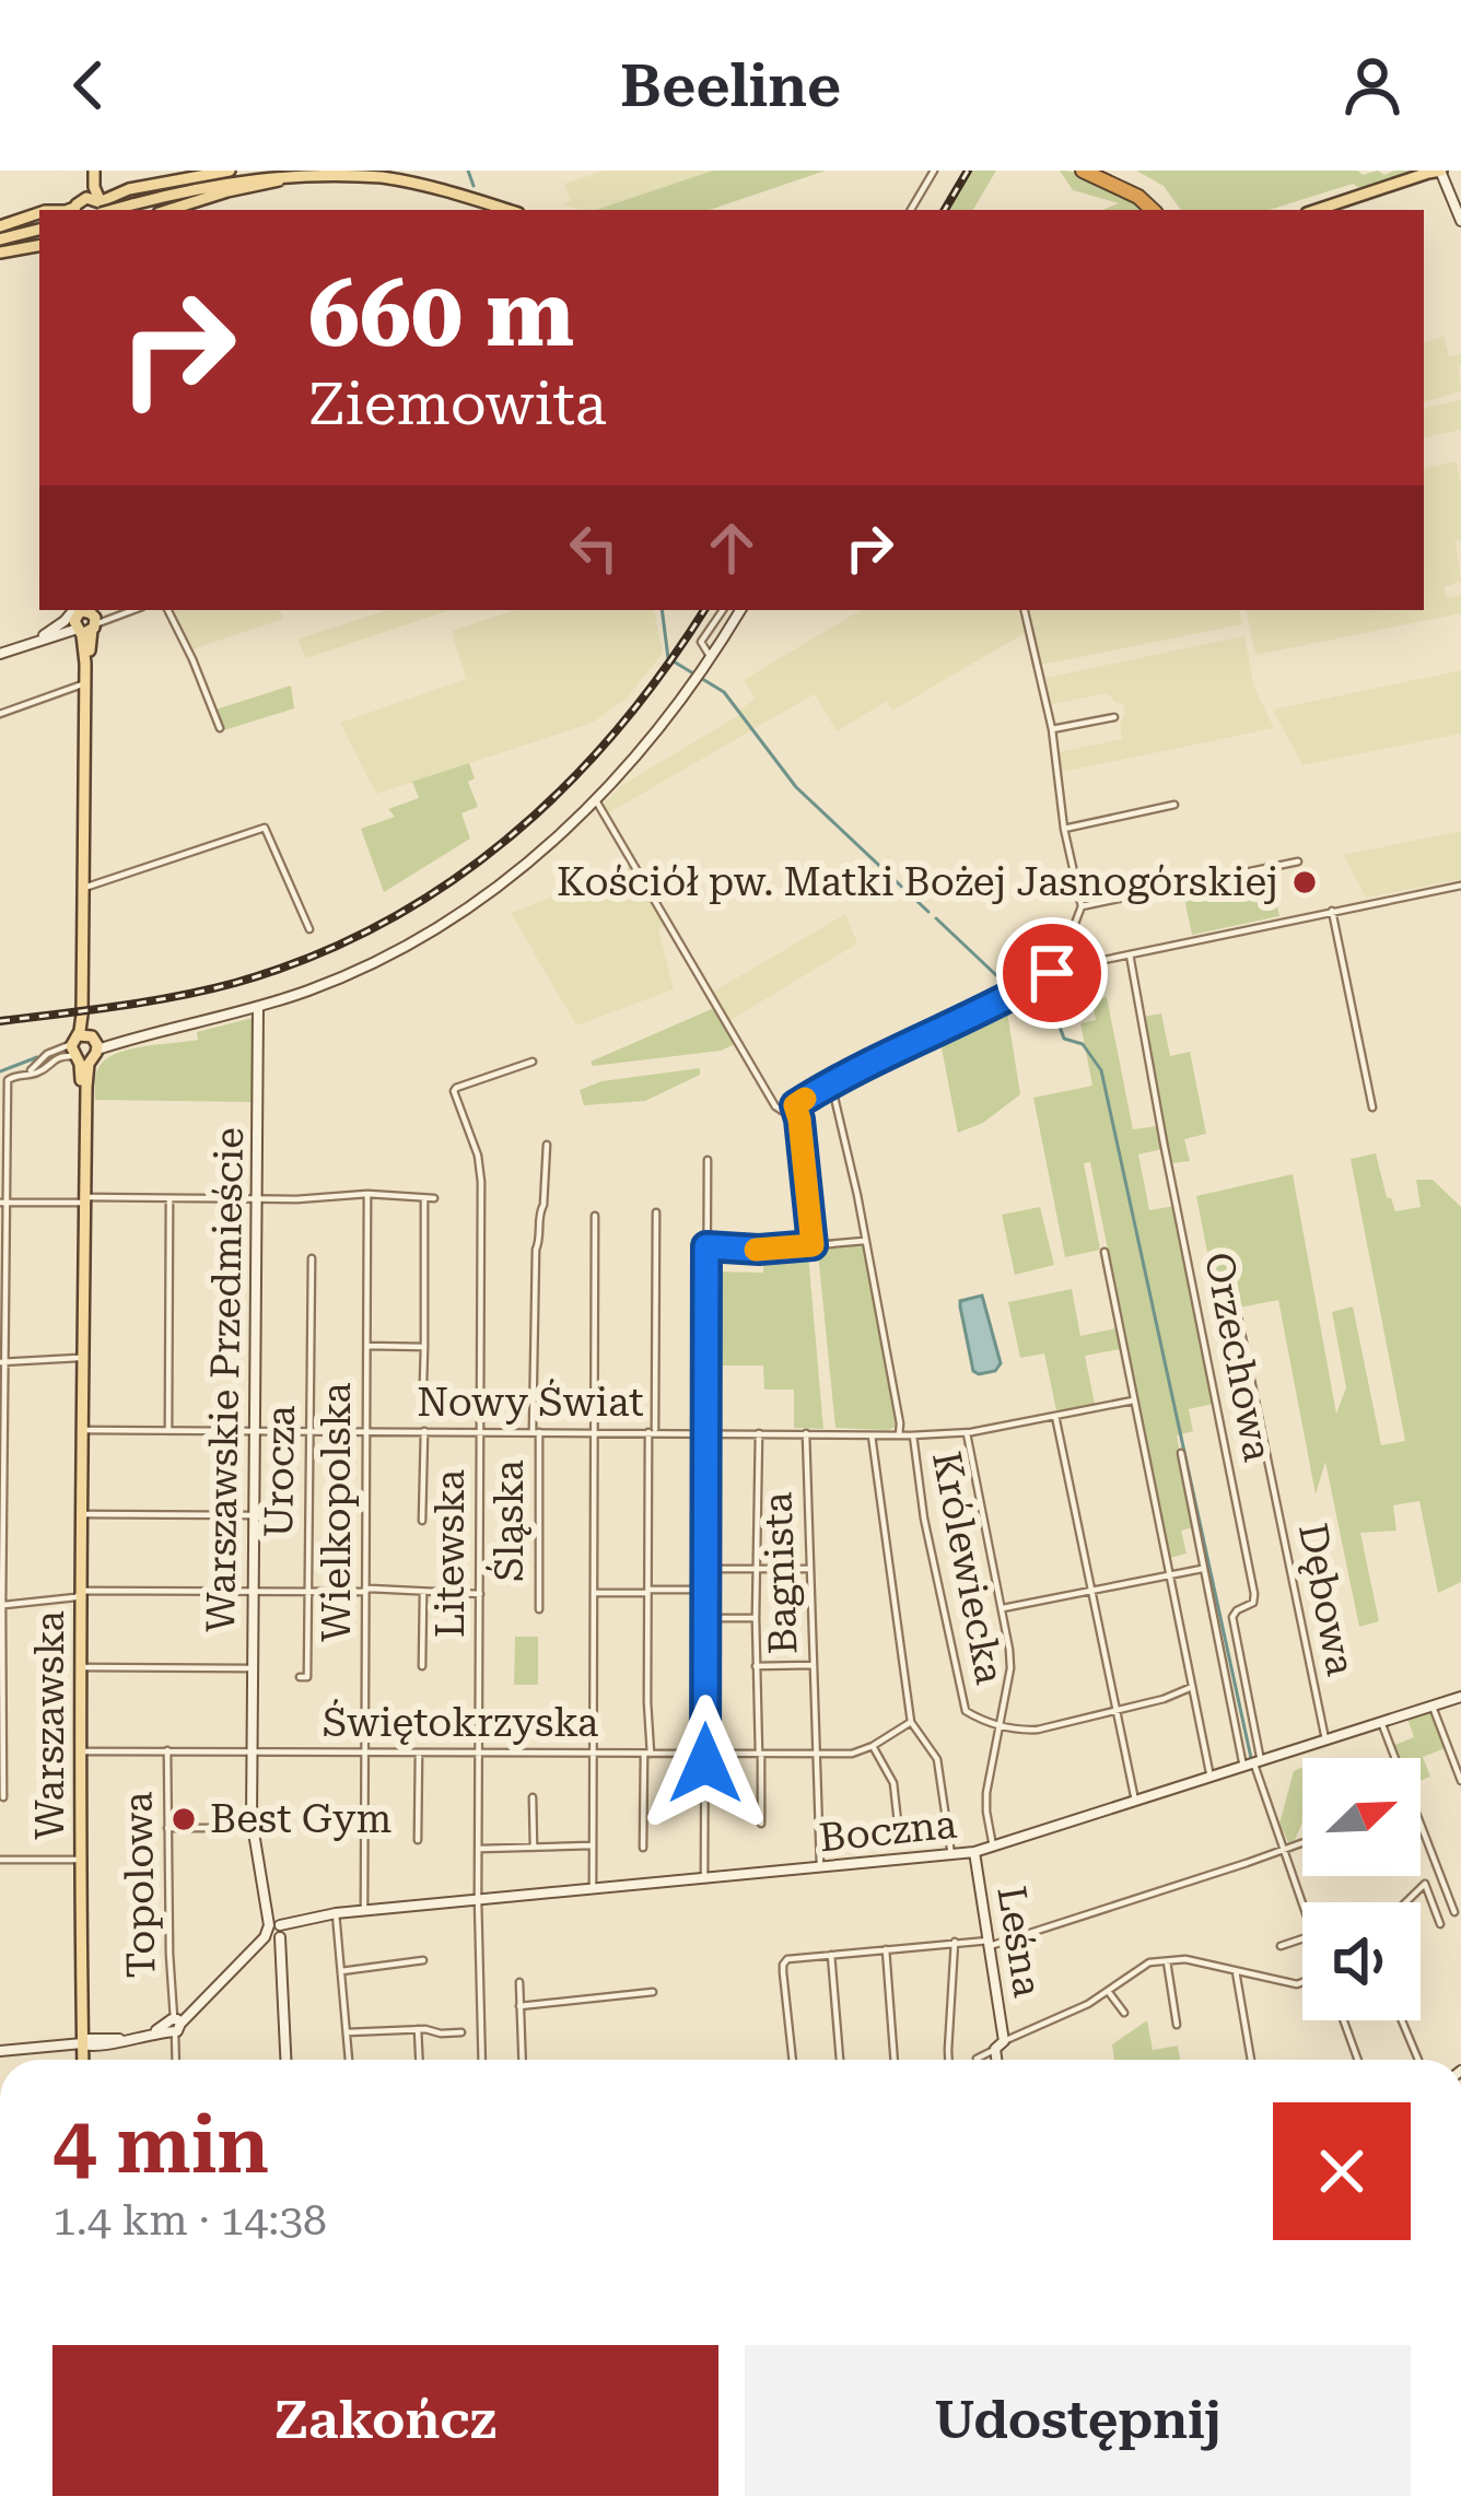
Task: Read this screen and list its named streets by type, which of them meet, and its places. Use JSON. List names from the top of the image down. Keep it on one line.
{"streets":{"main road":["Warszawska"],"street":["Orzechowa","Warszawskie Przedmieście","Nowy Świat","Urocza","Wielkopolska","Śląska","Litewska","Królewiecka","Bagnista","Dębowa","Świętokrzyska","Boczna","Topolowa","Leśna"]},"crossings":[["Orzechowa","Boczna"],["Warszawskie Przedmieście","Nowy Świat"],["Warszawskie Przedmieście","Świętokrzyska"],["Warszawskie Przedmieście","Boczna"],["Nowy Świat","Urocza"],["Nowy Świat","Wielkopolska"],["Nowy Świat","Śląska"],["Nowy Świat","Litewska"],["Nowy Świat","Królewiecka"],["Nowy Świat","Bagnista"],["Nowy Świat","Warszawska"],["Wielkopolska","Świętokrzyska"],["Wielkopolska","Boczna"],["Litewska","Świętokrzyska"],["Litewska","Boczna"],["Bagnista","Świętokrzyska"],["Bagnista","Boczna"],["Dębowa","Boczna"],["Świętokrzyska","Warszawska"],["Świętokrzyska","Topolowa"],["Boczna","Topolowa"],["Boczna","Leśna"]],"places":["Kościół pw. Matki Bożej Jasnogórskiej","Best Gym"],"north":"top right","page":{"header":"Beeline","turn":["660 m","Ziemowita"],"heading":["4 min","1.4 km · 14:38"],"buttons":["Zakończ","Udostępnij"]}}
